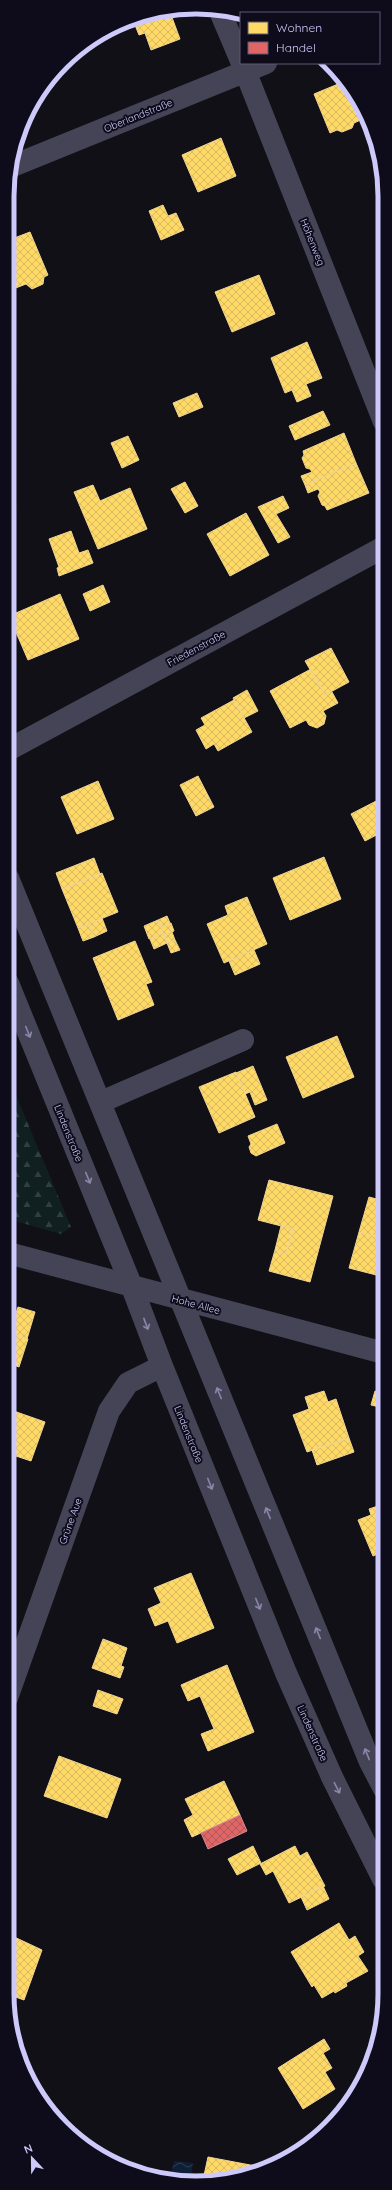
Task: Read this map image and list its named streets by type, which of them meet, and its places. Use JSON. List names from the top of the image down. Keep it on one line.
{"streets":{"street":["Oberlandstraße","Höhenweg","Friedenstraße","Lindenstraße","Hohe Allee","Grüne Aue"]},"crossings":[["Oberlandstraße","Höhenweg"],["Lindenstraße","Hohe Allee"],["Lindenstraße","Grüne Aue"]],"legend":["Wohnen","Handel"],"north":"top"}
